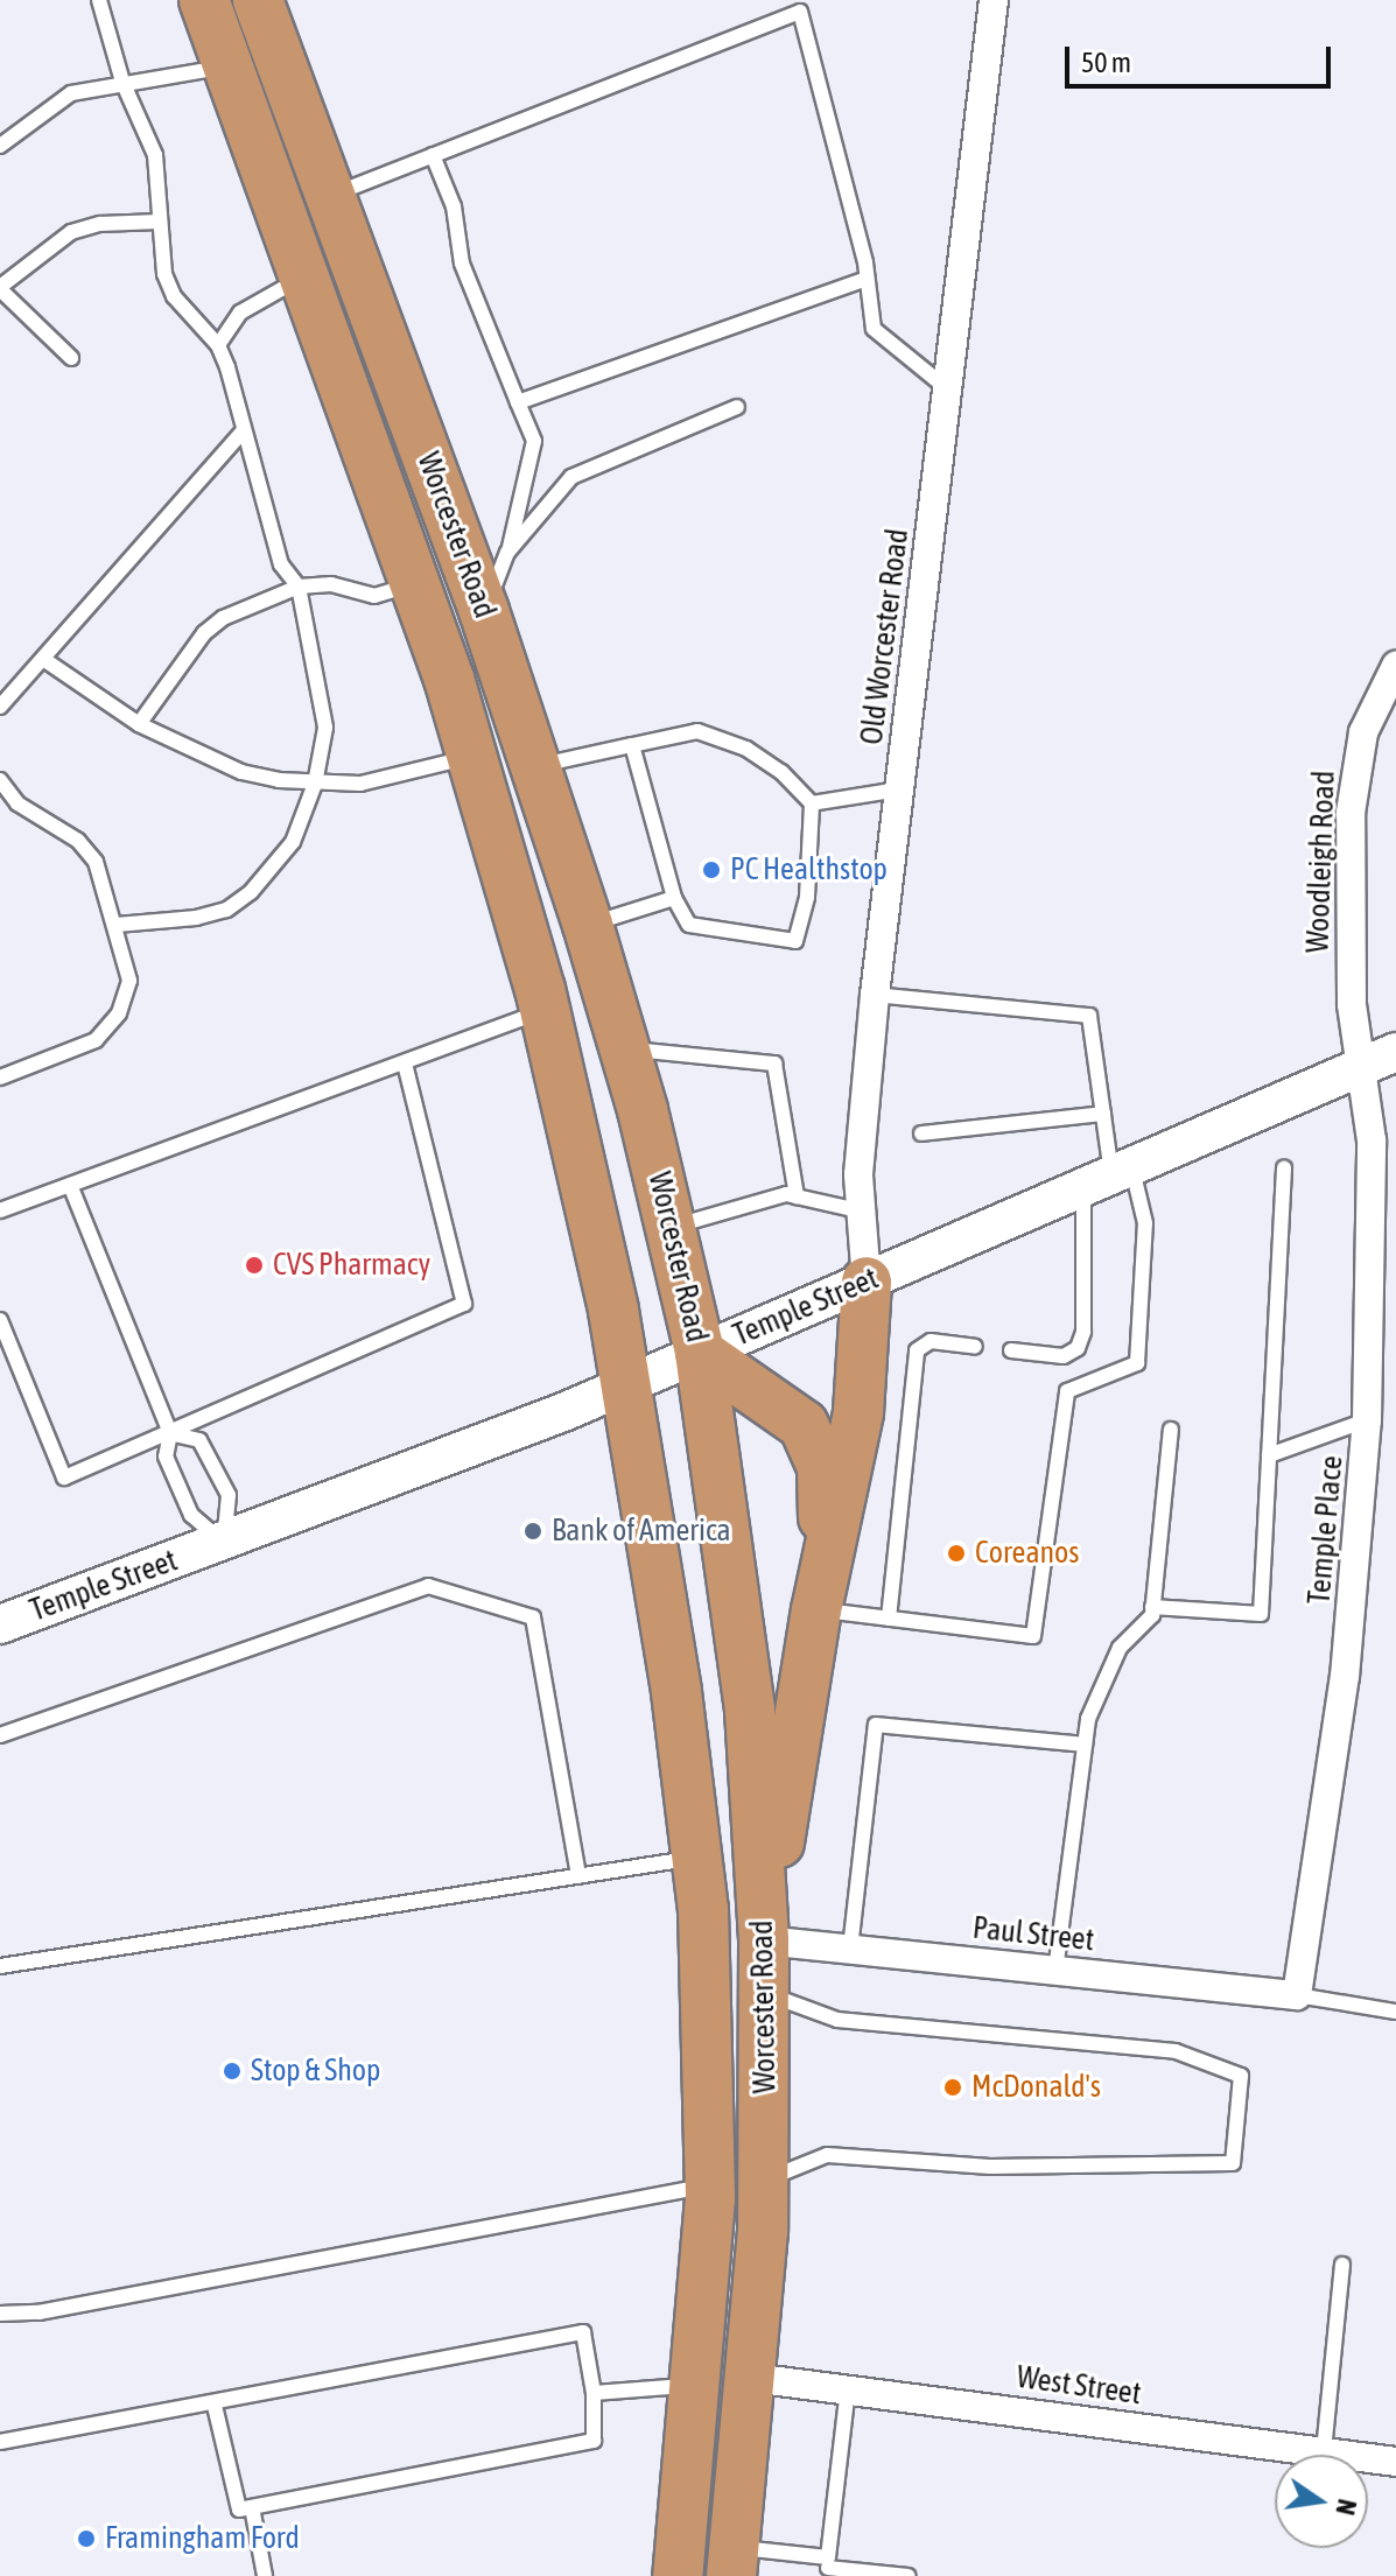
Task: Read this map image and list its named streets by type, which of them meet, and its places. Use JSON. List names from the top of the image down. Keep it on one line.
{"streets":{"highway":["Worcester Road"],"street":["Old Worcester Road","Woodleigh Road","Temple Street","Temple Place","Paul Street","West Street"]},"crossings":[["Worcester Road","Temple Street"],["Worcester Road","Paul Street"],["Worcester Road","West Street"],["Old Worcester Road","Temple Street"],["Woodleigh Road","Temple Street"],["Woodleigh Road","Temple Place"],["Temple Street","Temple Place"],["Temple Place","Paul Street"]],"places":["PC Healthstop","CVS Pharmacy","Bank of America","Coreanos","Stop & Shop","McDonald's","Framingham Ford"],"scale_bar":"50 m","north":"right"}
